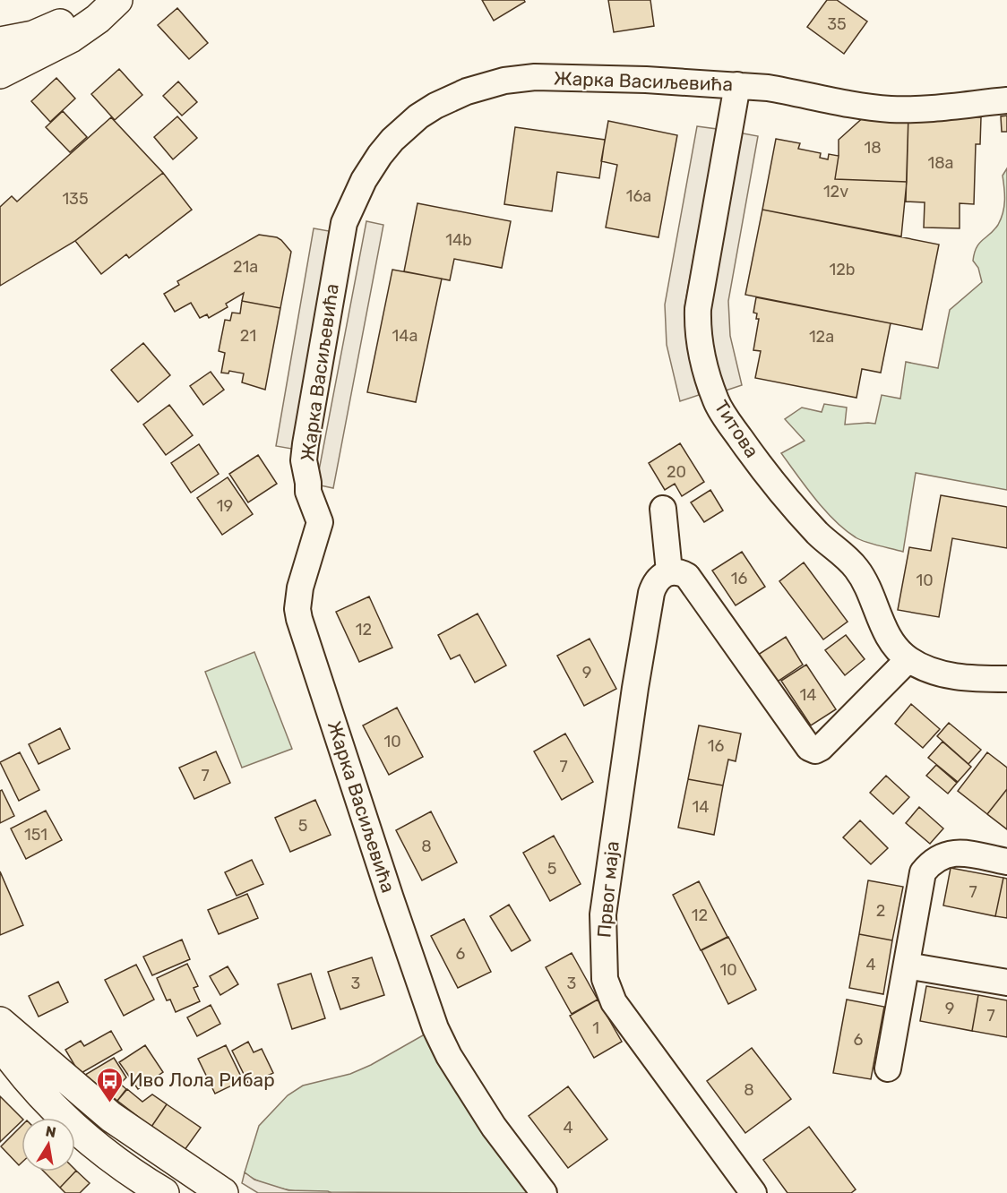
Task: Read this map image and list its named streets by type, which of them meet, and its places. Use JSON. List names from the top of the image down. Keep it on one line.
{"streets":{"street":["Жарка Васиљевића","Титова","Првог маја"]},"crossings":[["Жарка Васиљевића","Титова"]],"places":{"bus stop":["Иво Лола Рибар"]},"house_numbers":["35","18","18a","12v","16a","135","14b","21a","12b","21","14a","12a","20","19","16","10","12","9","14","10","16","7","7","14","5","151","8","5","7","2","12","6","4","10","3","3","9","7","1","6","8","4"],"north":"top"}
